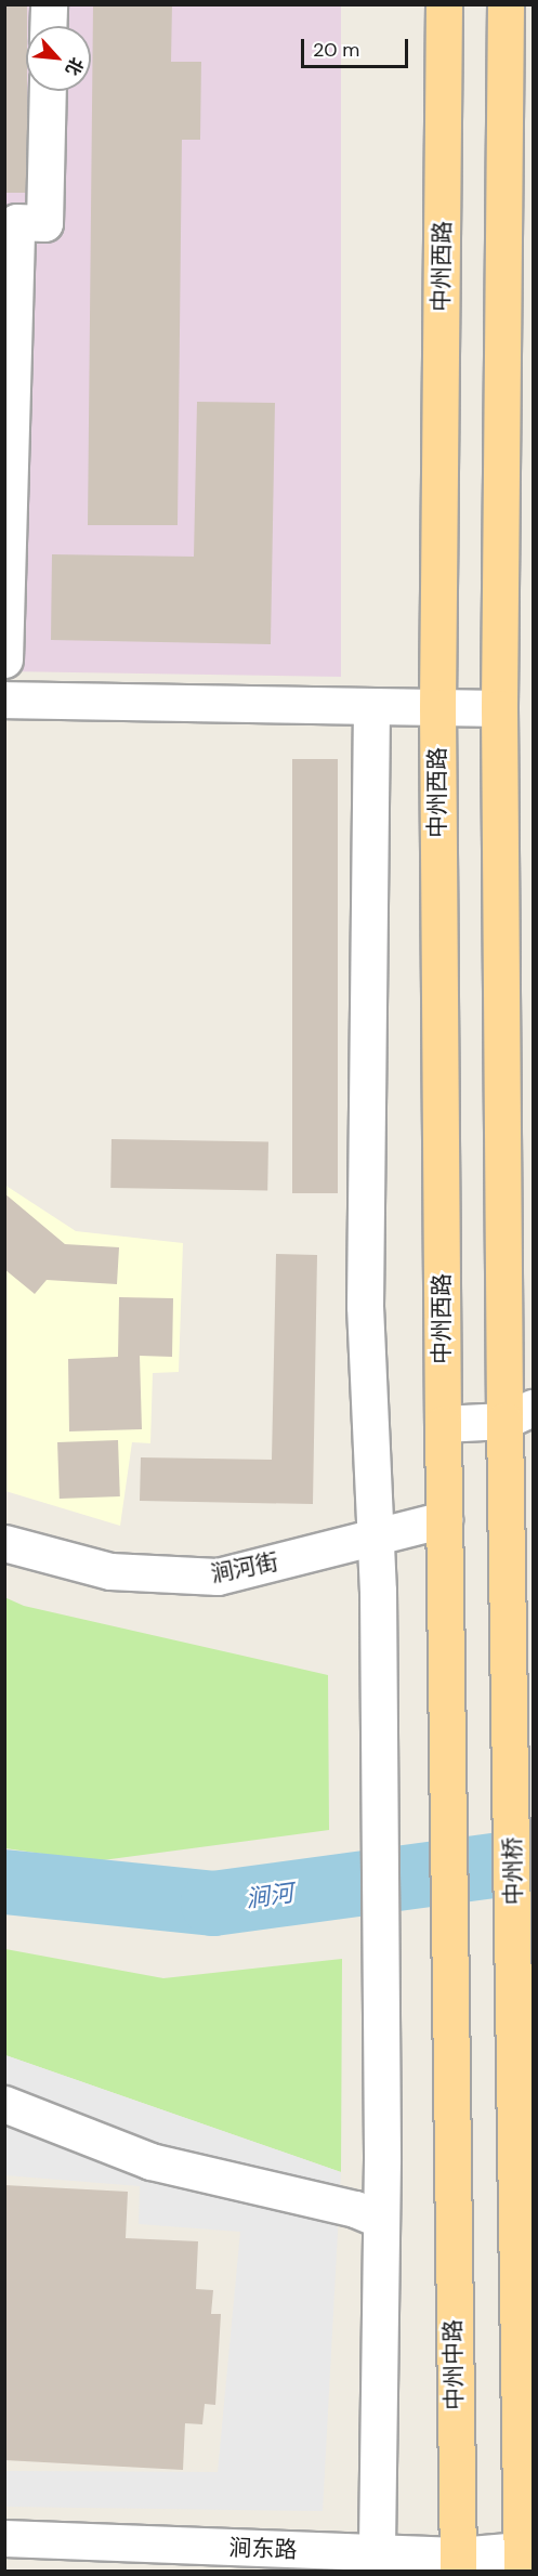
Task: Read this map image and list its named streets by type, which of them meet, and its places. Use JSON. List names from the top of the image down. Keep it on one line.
{"streets":{"main road":["中州西路","中州桥","中州中路"],"street":["涧河街","涧东路"]},"crossings":[["中州西路","涧河街"],["中州西路","中州中路"],["中州桥","涧东路"],["中州中路","涧东路"]],"water":["涧河"],"scale_bar":"20 m","north":"bottom right"}
